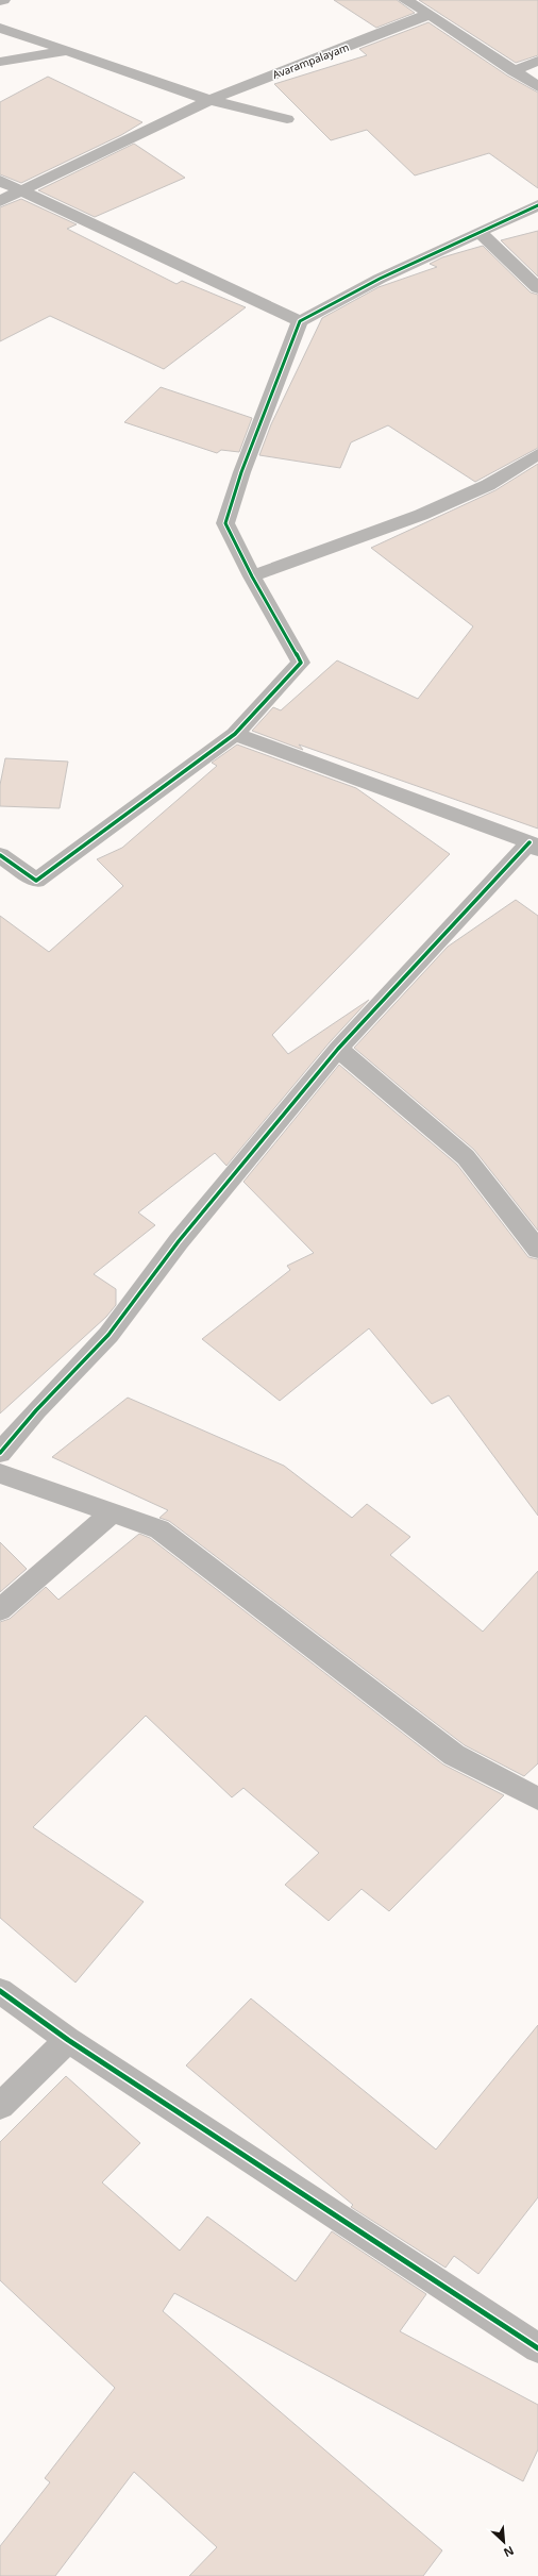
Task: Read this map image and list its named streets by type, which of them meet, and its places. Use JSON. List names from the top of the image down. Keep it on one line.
{"streets":{"street":["Avarampalayam"]},"north":"bottom right"}
